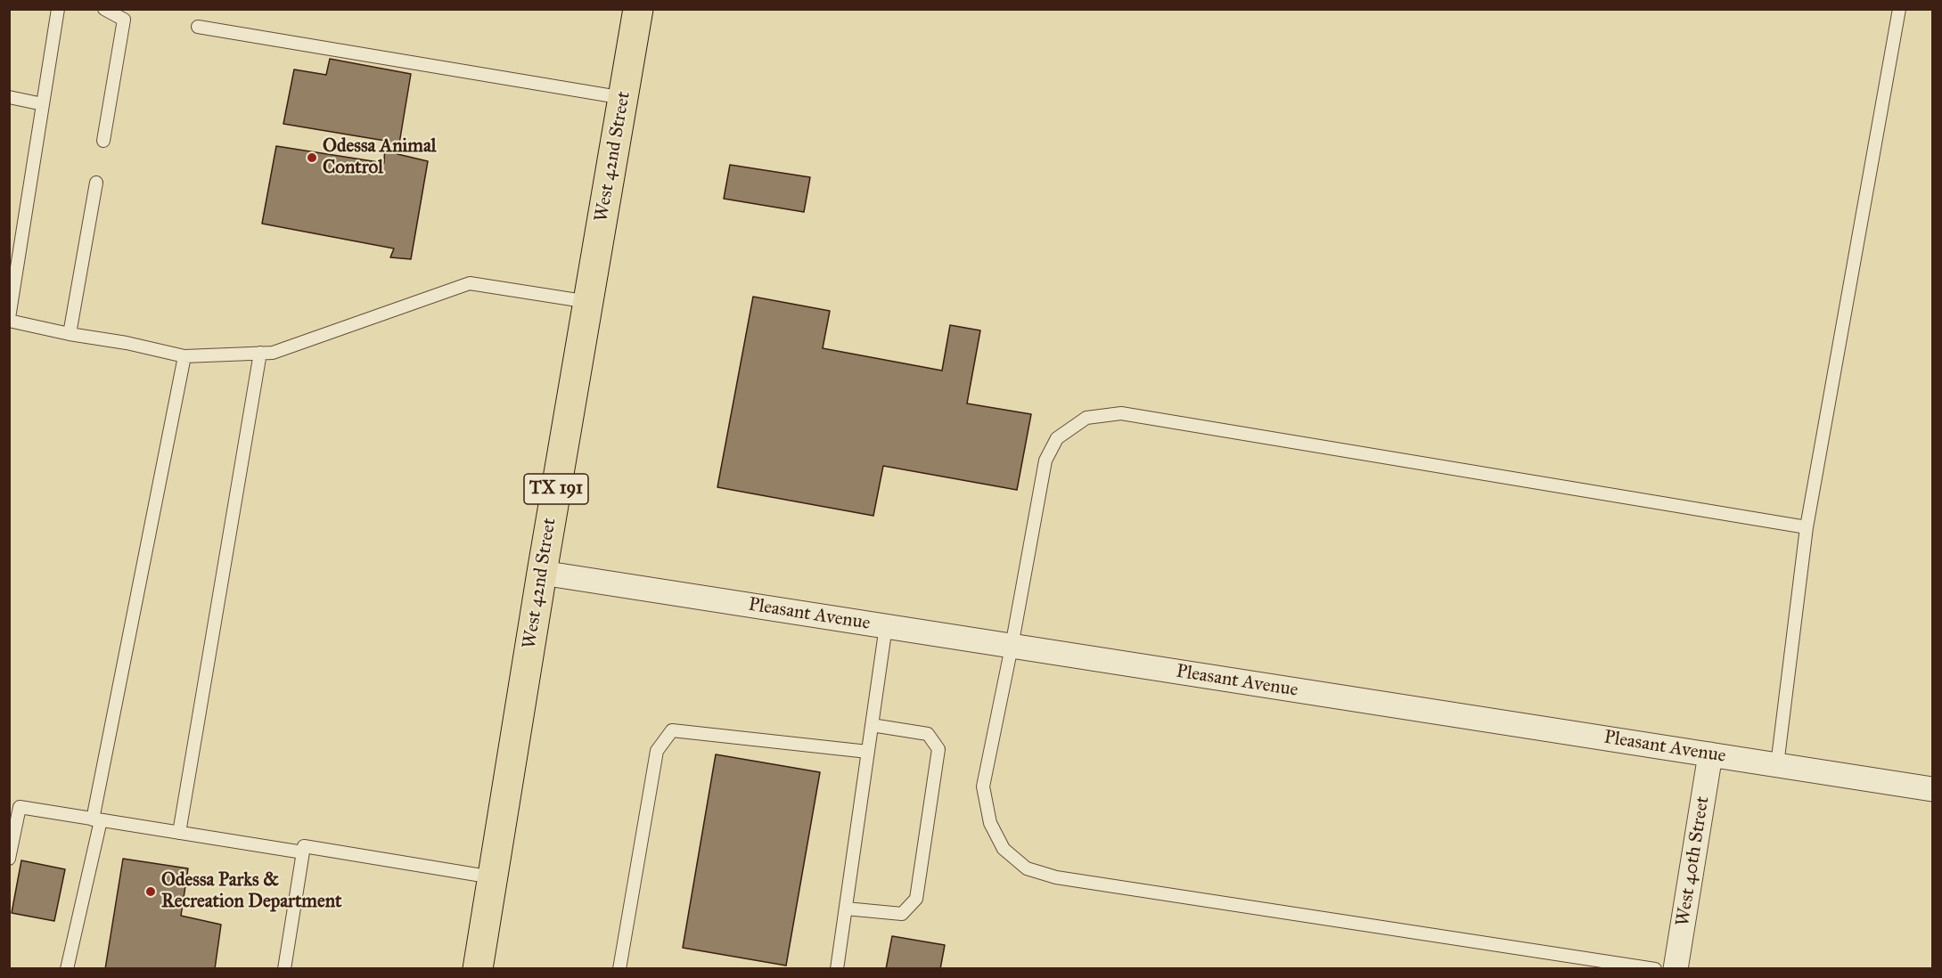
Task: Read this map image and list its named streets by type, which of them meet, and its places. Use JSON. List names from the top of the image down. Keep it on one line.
{"streets":{"highway":["West 42nd Street","TX 191"],"street":["Pleasant Avenue","West 40th Street"]},"crossings":[["West 42nd Street","Pleasant Avenue"],["Pleasant Avenue","West 40th Street"]],"places":["Odessa Animal Control","Odessa Parks & Recreation Department"]}
